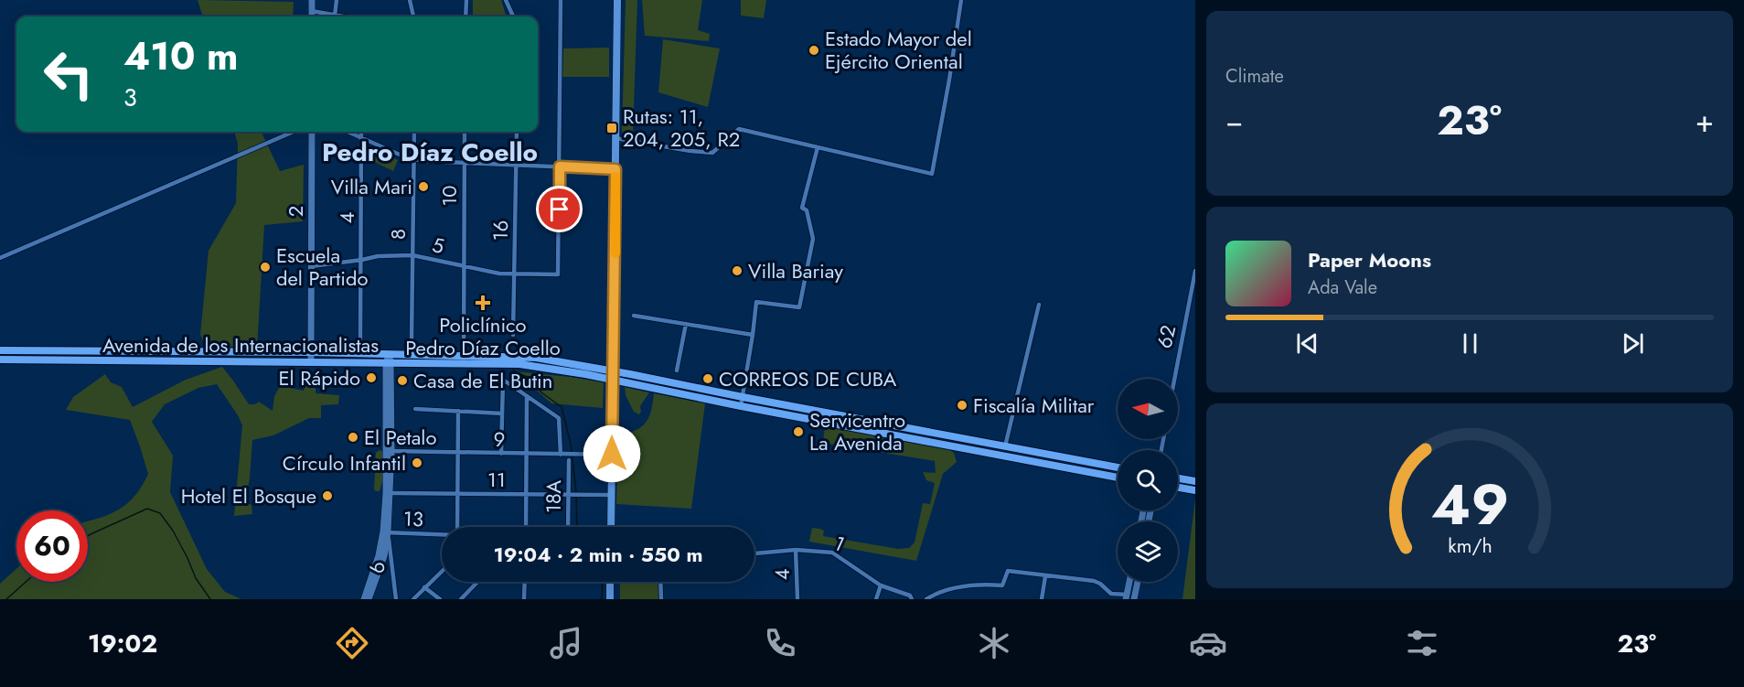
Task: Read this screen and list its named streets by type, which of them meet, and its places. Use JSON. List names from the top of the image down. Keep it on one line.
{"streets":{"highway":["Avenida de los Internacionalistas"],"street":["10","2","4","16","8","5","62","9","11","18A","13","1","6"]},"crossings":[["10","5"],["10","Avenida de los Internacionalistas"],["2","5"],["2","Avenida de los Internacionalistas"],["4","5"],["4","1"],["16","5"],["8","5"],["9","18A"],["11","18A"],["13","6"]],"districts":["Pedro Díaz Coello"],"places":{"other":["Estado Mayor del Ejército Oriental","Villa Mari","Escuela del Partido","Villa Bariay","El Rápido","CORREOS DE CUBA","Casa de El Butin","Fiscalía Militar","Servicentro La Avenida","El Petalo","Círculo Infantil","Hotel El Bosque"],"transit":["Rutas: 11, 204, 205, R2"],"health":["Policlínico Pedro Díaz Coello"]},"north":"left","page":{"tile":"Climate","turn":["410 m","3"],"heat":["−","23°","+"],"song":["Paper Moons","Ada Vale"],"limit":"60","trip":"19:04 · 2 min · 550 m","tabs":["19:02","23°"],"gauge":["49","km/h"]}}
